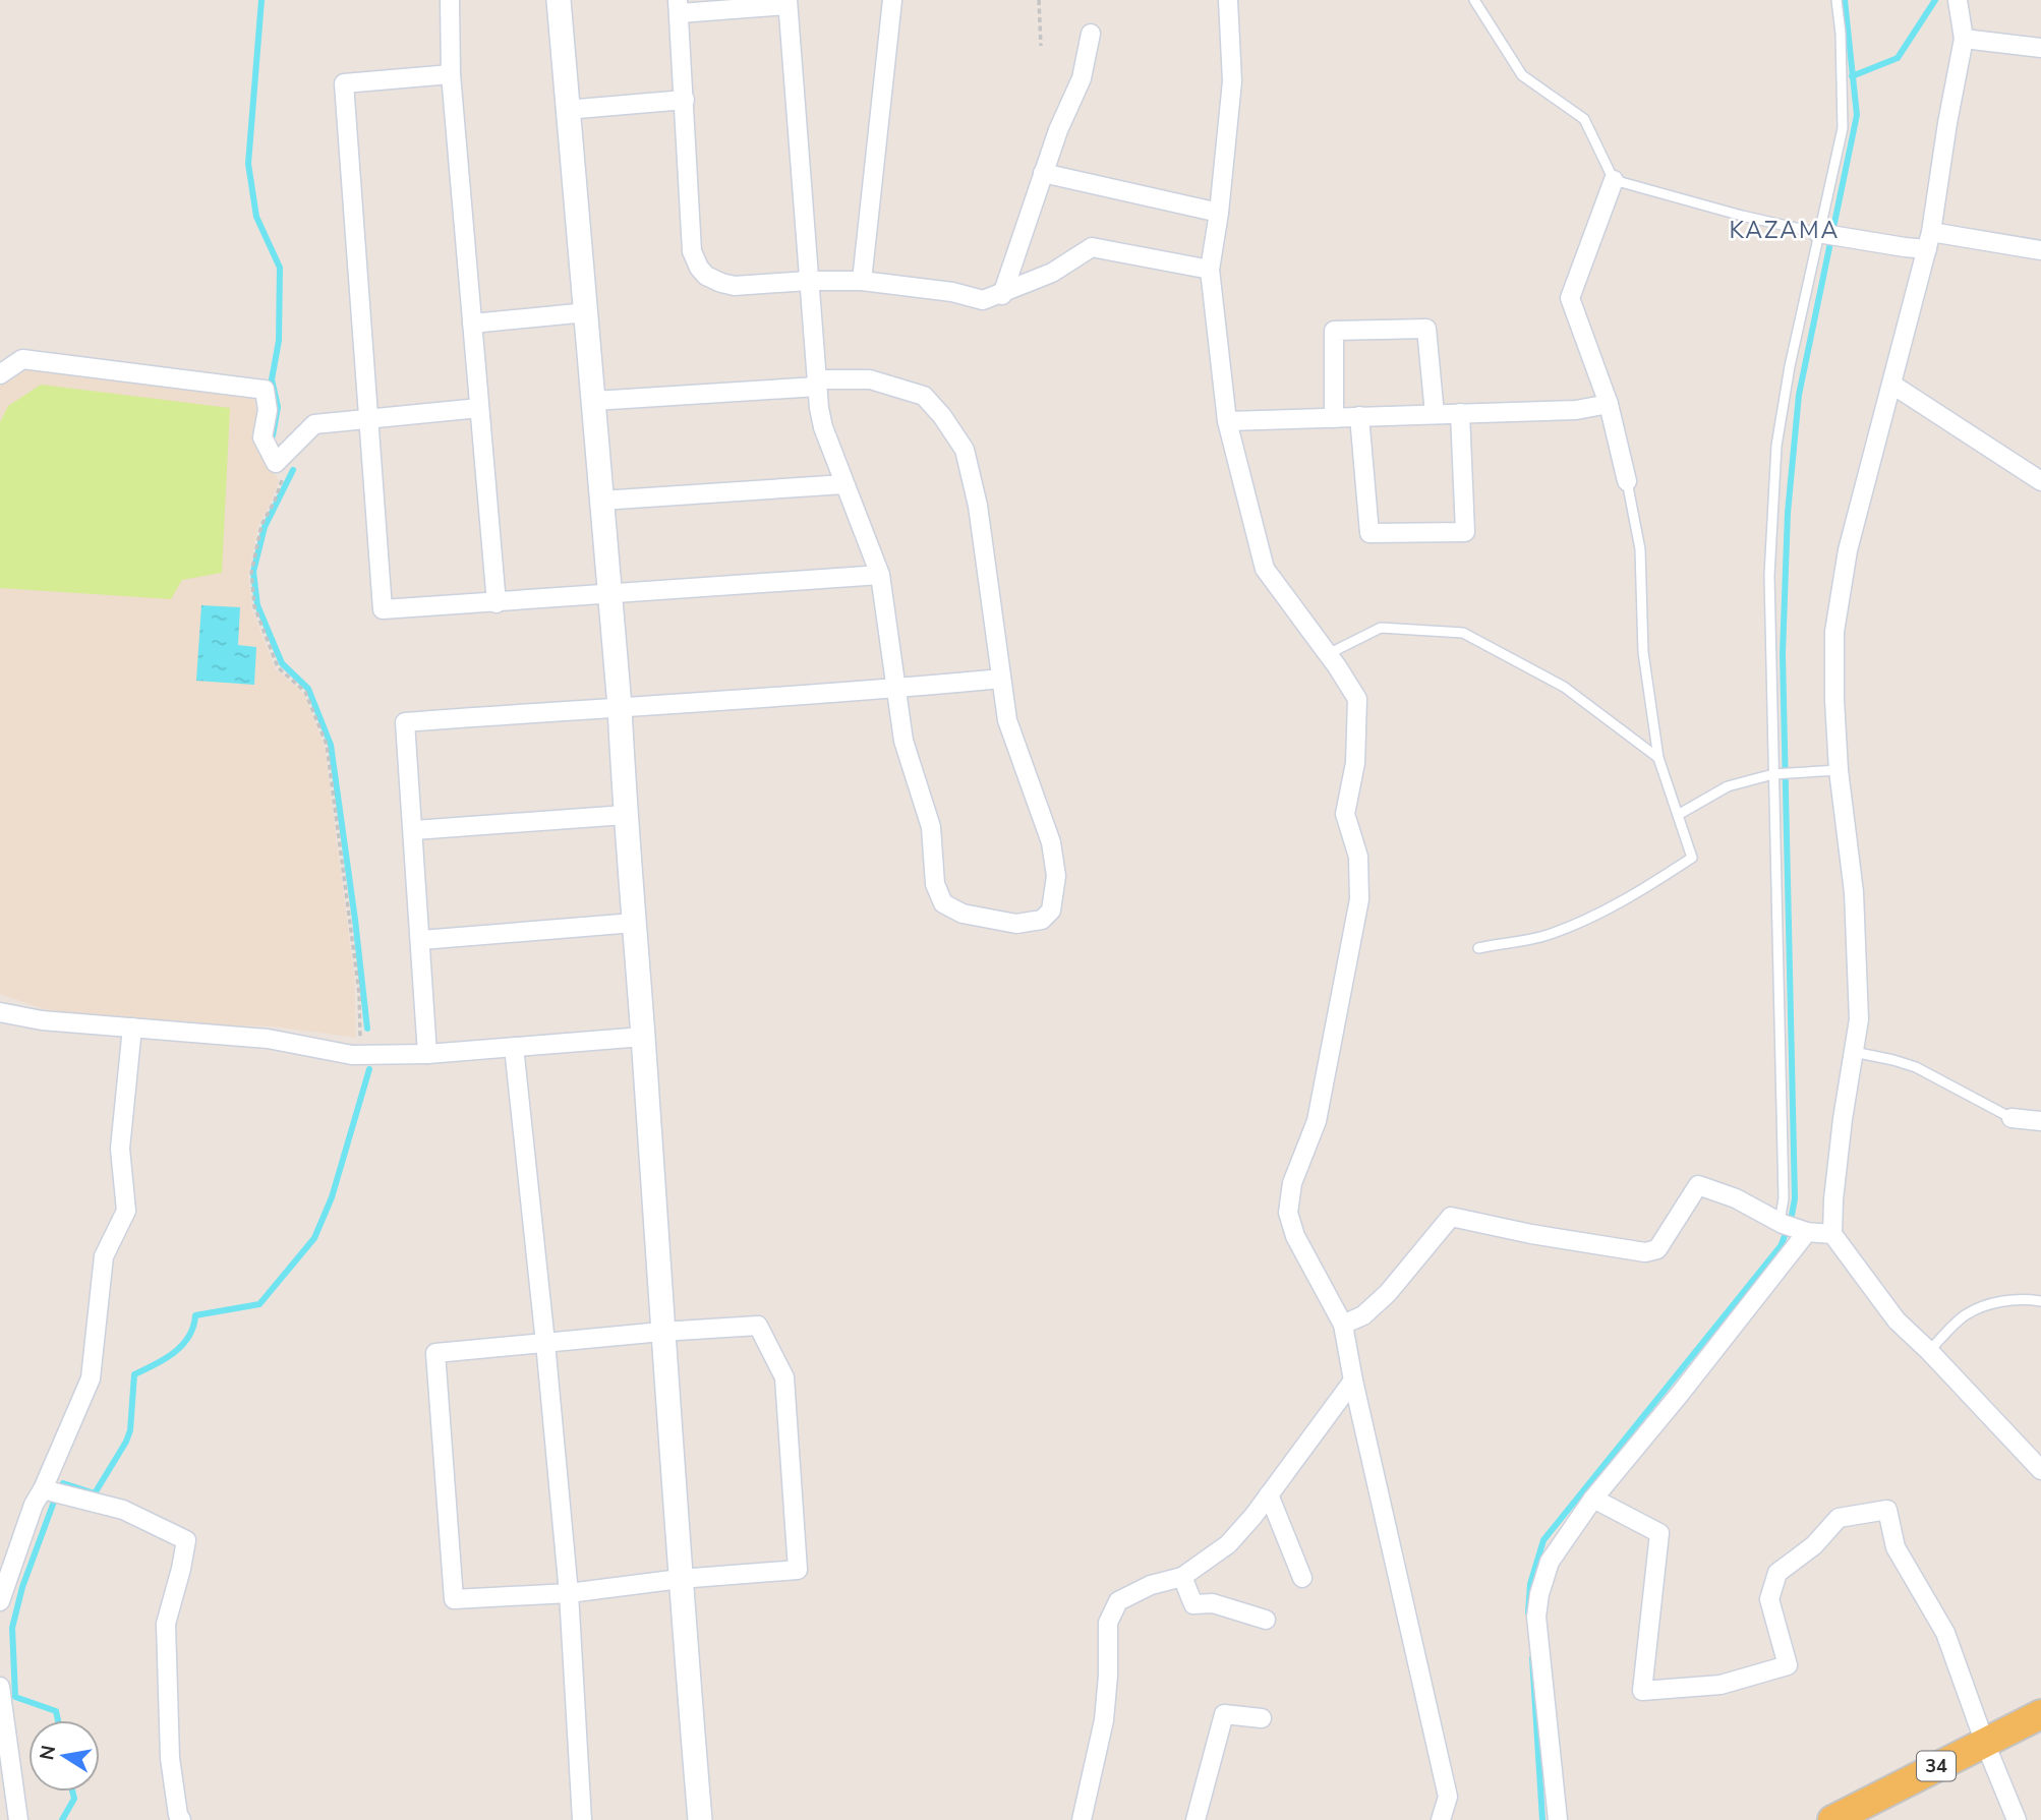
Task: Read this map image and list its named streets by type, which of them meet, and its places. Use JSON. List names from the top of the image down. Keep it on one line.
{"streets":{"main road":["34"]},"districts":["KAZAMA"],"north":"left"}
